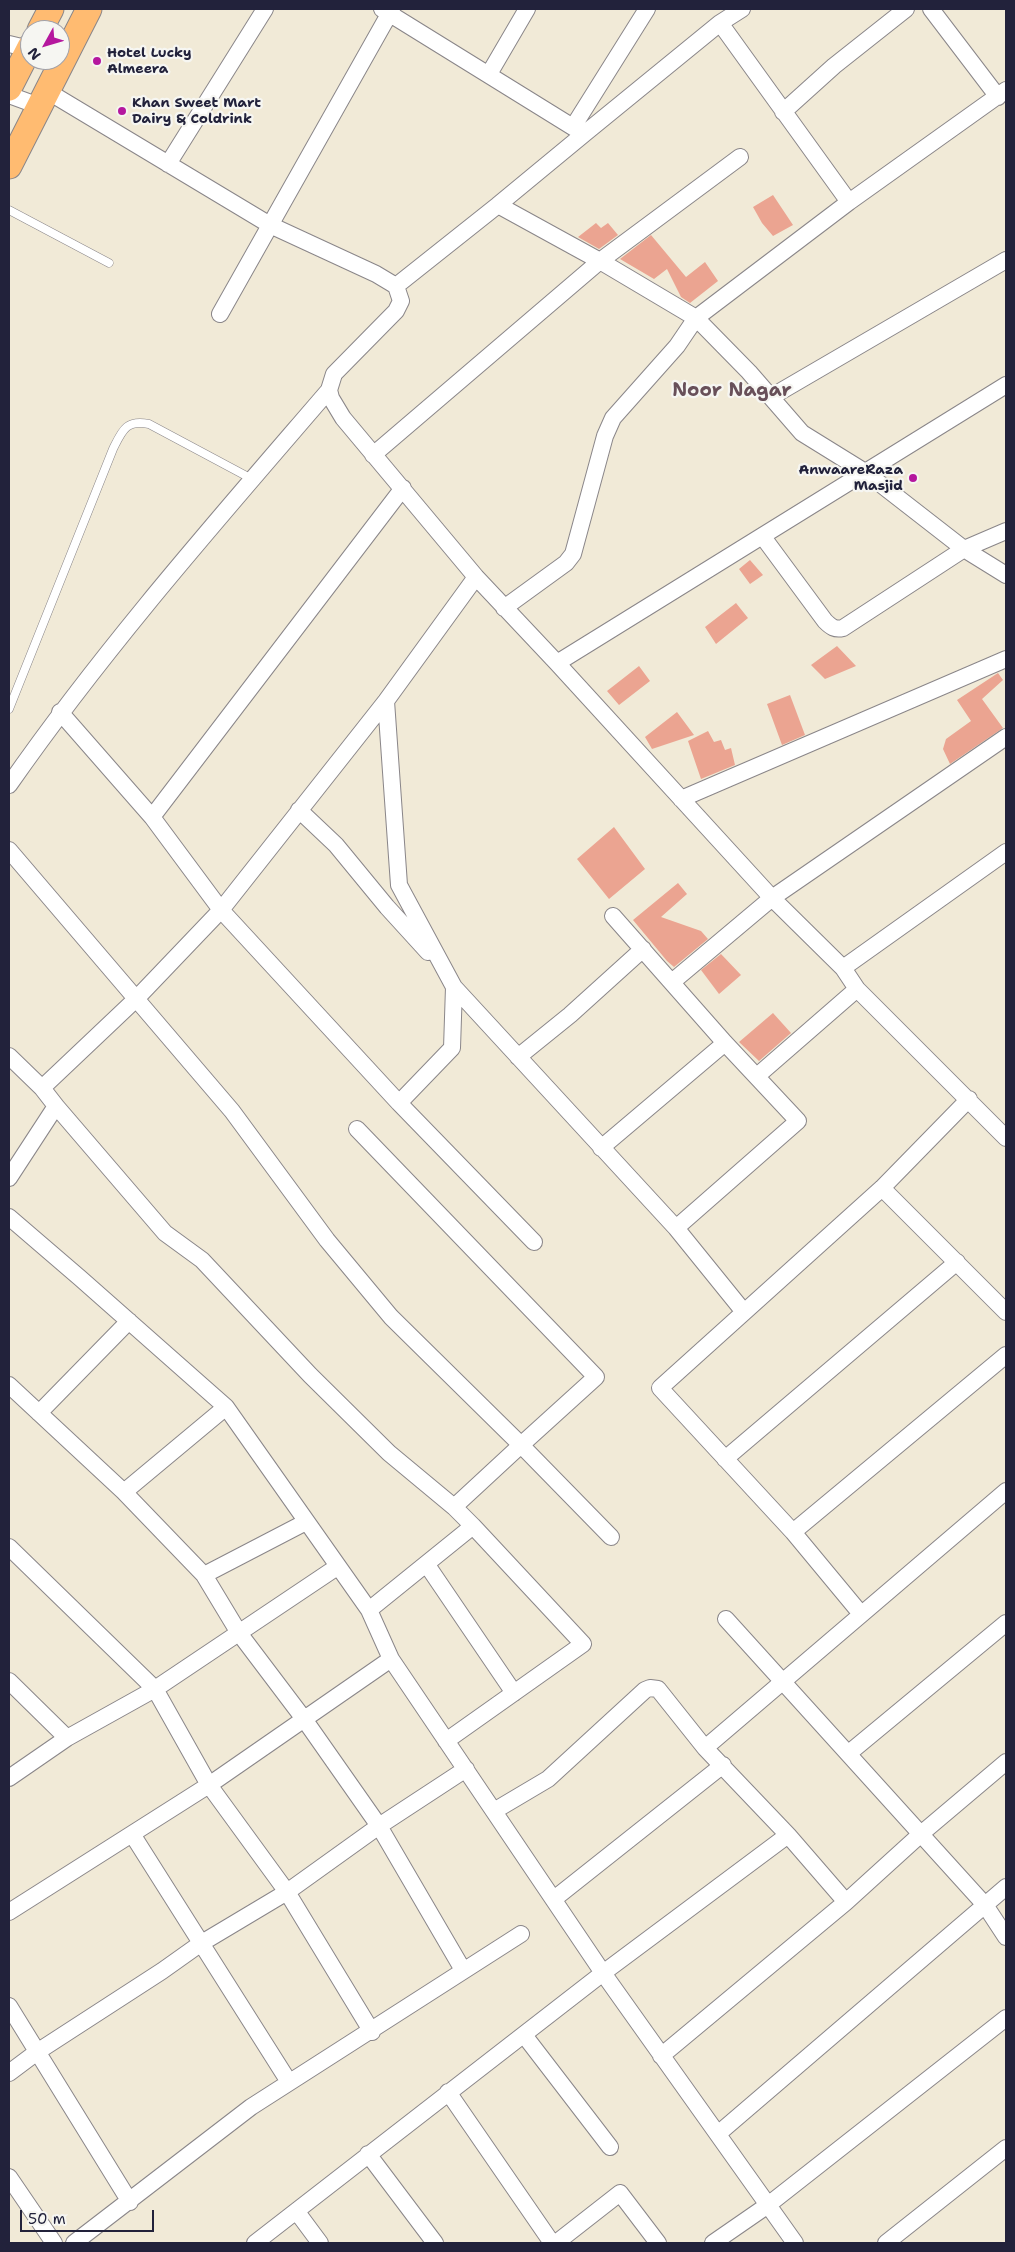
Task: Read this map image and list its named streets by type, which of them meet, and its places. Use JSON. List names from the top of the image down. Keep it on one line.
{"districts":["Noor Nagar"],"places":["Hotel Lucky Almeera","Khan Sweet Mart Dairy & Coldrink","AnwaareRaza Masjid"],"scale_bar":"50 m","north":"bottom left"}
